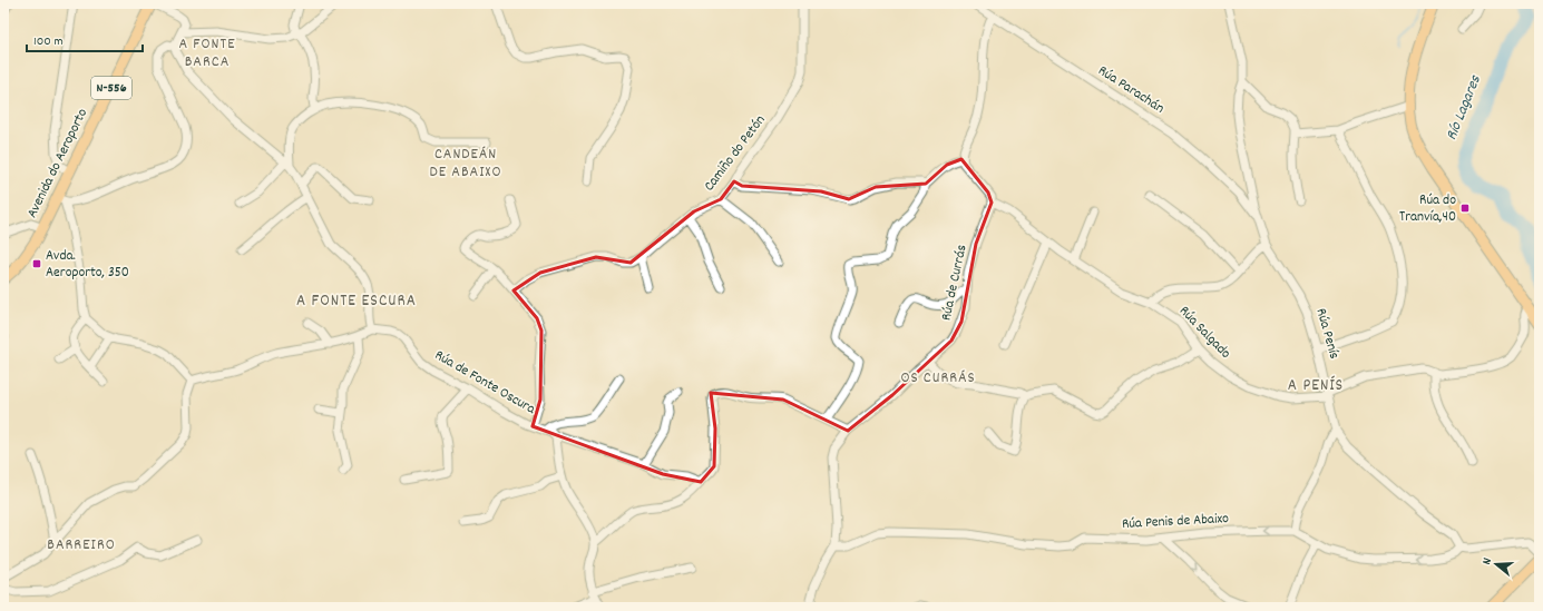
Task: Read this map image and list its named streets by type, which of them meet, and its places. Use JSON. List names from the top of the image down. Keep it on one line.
{"streets":{"main road":["N-556","Avenida do Aeroporto"],"street":["Rúa Parachán","Camiño do Petón","Rúa de Currás","Rúa Salgado","Rúa Penís","Rúa de Fonte Oscura","Rúa Penis de Abaixo"]},"crossings":[["Rúa Parachán","Rúa Penís"],["Rúa de Currás","Rúa Salgado"],["Rúa de Currás","Rúa Penis de Abaixo"],["Rúa Salgado","Rúa Penís"]],"districts":["A FONTE BARCA","CANDEÁN DE ABAIXO","A FONTE ESCURA","OS CURRÁS","A PENÍS","BARREIRO"],"water":["Río Lagares"],"places":{"transit":["Rúa do Tranvía,40","Avda. Aeroporto, 350"]},"scale_bar":"100 m","north":"left"}
